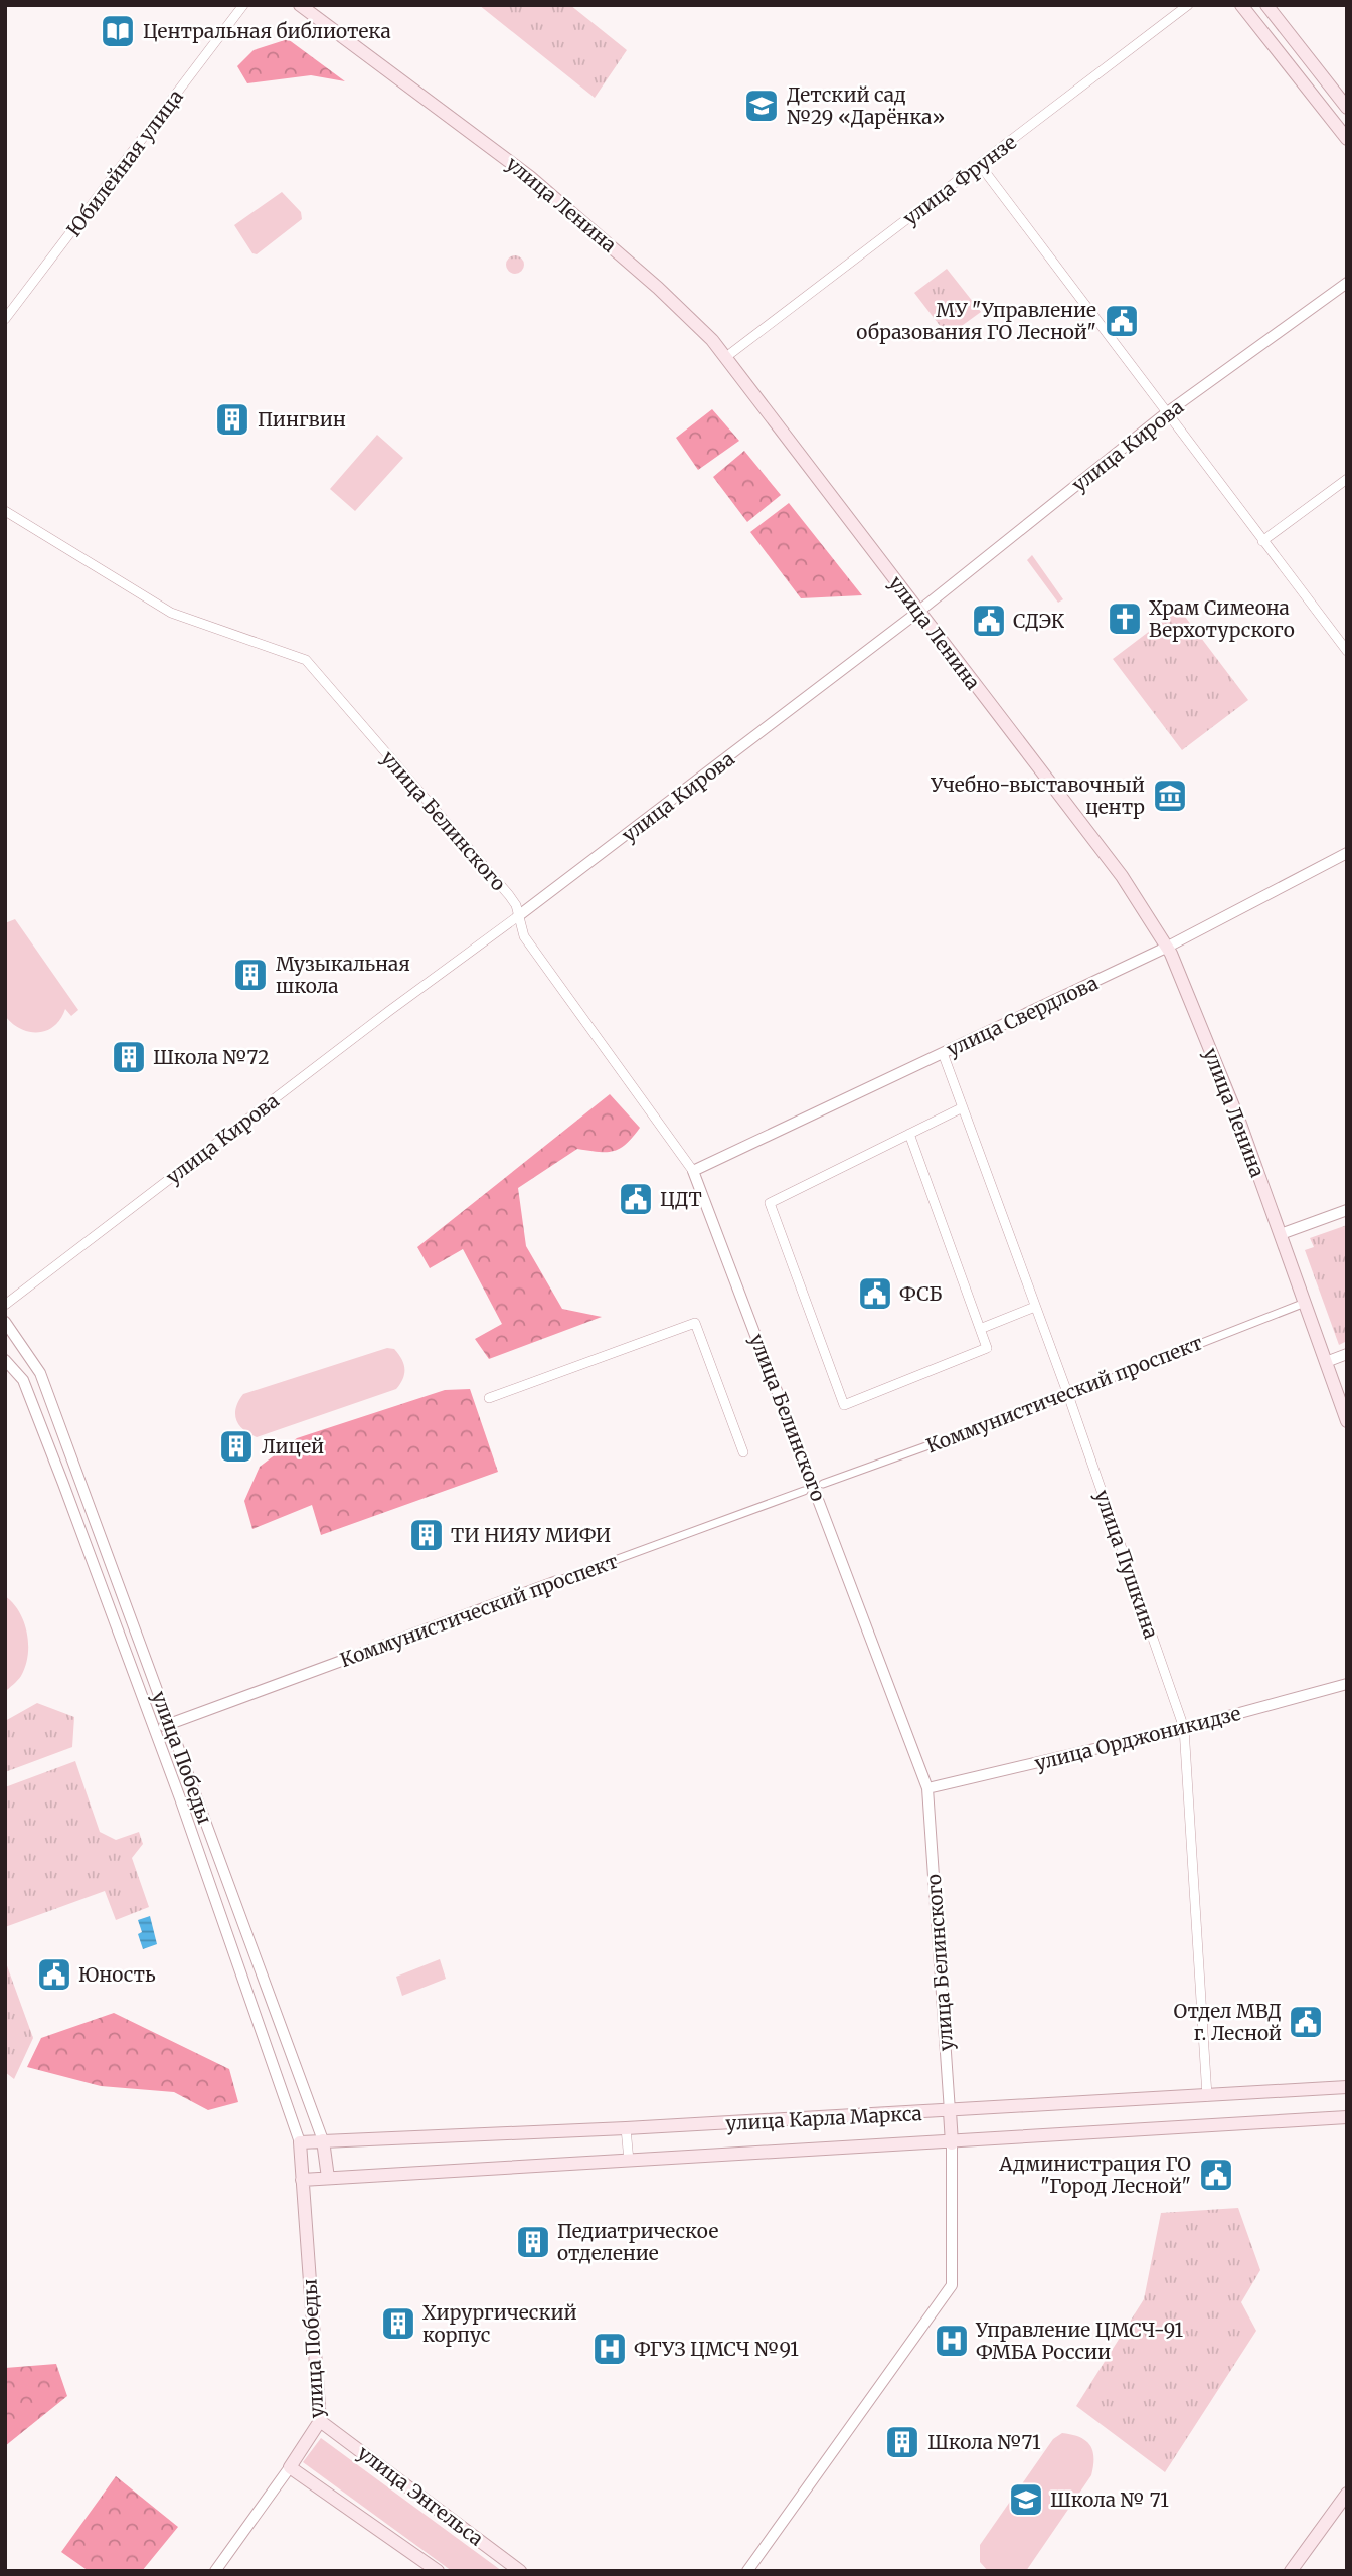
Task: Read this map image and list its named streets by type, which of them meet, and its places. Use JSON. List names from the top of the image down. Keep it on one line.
{"streets":{"main road":["улица Ленина","улица Белинского","улица Победы","улица Карла Маркса","улица Энгельса"],"street":["Юбилейная улица","улица Фрунзе","улица Кирова","улица Свердлова","Коммунистический проспект","улица Пушкина","улица Орджоникидзе"]},"crossings":[["улица Фрунзе","улица Ленина"],["улица Ленина","улица Кирова"],["улица Ленина","улица Свердлова"],["улица Ленина","Коммунистический проспект"],["улица Кирова","улица Белинского"],["улица Белинского","улица Свердлова"],["улица Белинского","улица Орджоникидзе"],["улица Белинского","улица Карла Маркса"],["улица Свердлова","улица Пушкина"],["Коммунистический проспект","улица Пушкина"],["Коммунистический проспект","улица Победы"],["улица Пушкина","улица Орджоникидзе"],["улица Пушкина","улица Карла Маркса"],["улица Победы","улица Карла Маркса"],["улица Победы","улица Энгельса"]],"places":{"library":["Центральная библиотека"],"school or university":["Детский сад №29 «Дарёнка»","Школа № 71"],"public building":["МУ \"Управление образования ГО Лесной\"","СДЭК","ЦДТ","ФСБ","Юность","Отдел МВД г. Лесной","Администрация ГО \"Город Лесной\""],"building":["Пингвин","Музыкальная школа","Школа №72","Лицей","ТИ НИЯУ МИФИ","Педиатрическое отделение","Хирургический корпус","Школа №71"],"church":["Храм Симеона Верхотурского"],"museum":["Учебно-выставочный центр"],"hospital":["Управление ЦМСЧ-91 ФМБА России","ФГУЗ ЦМСЧ №91"]}}
